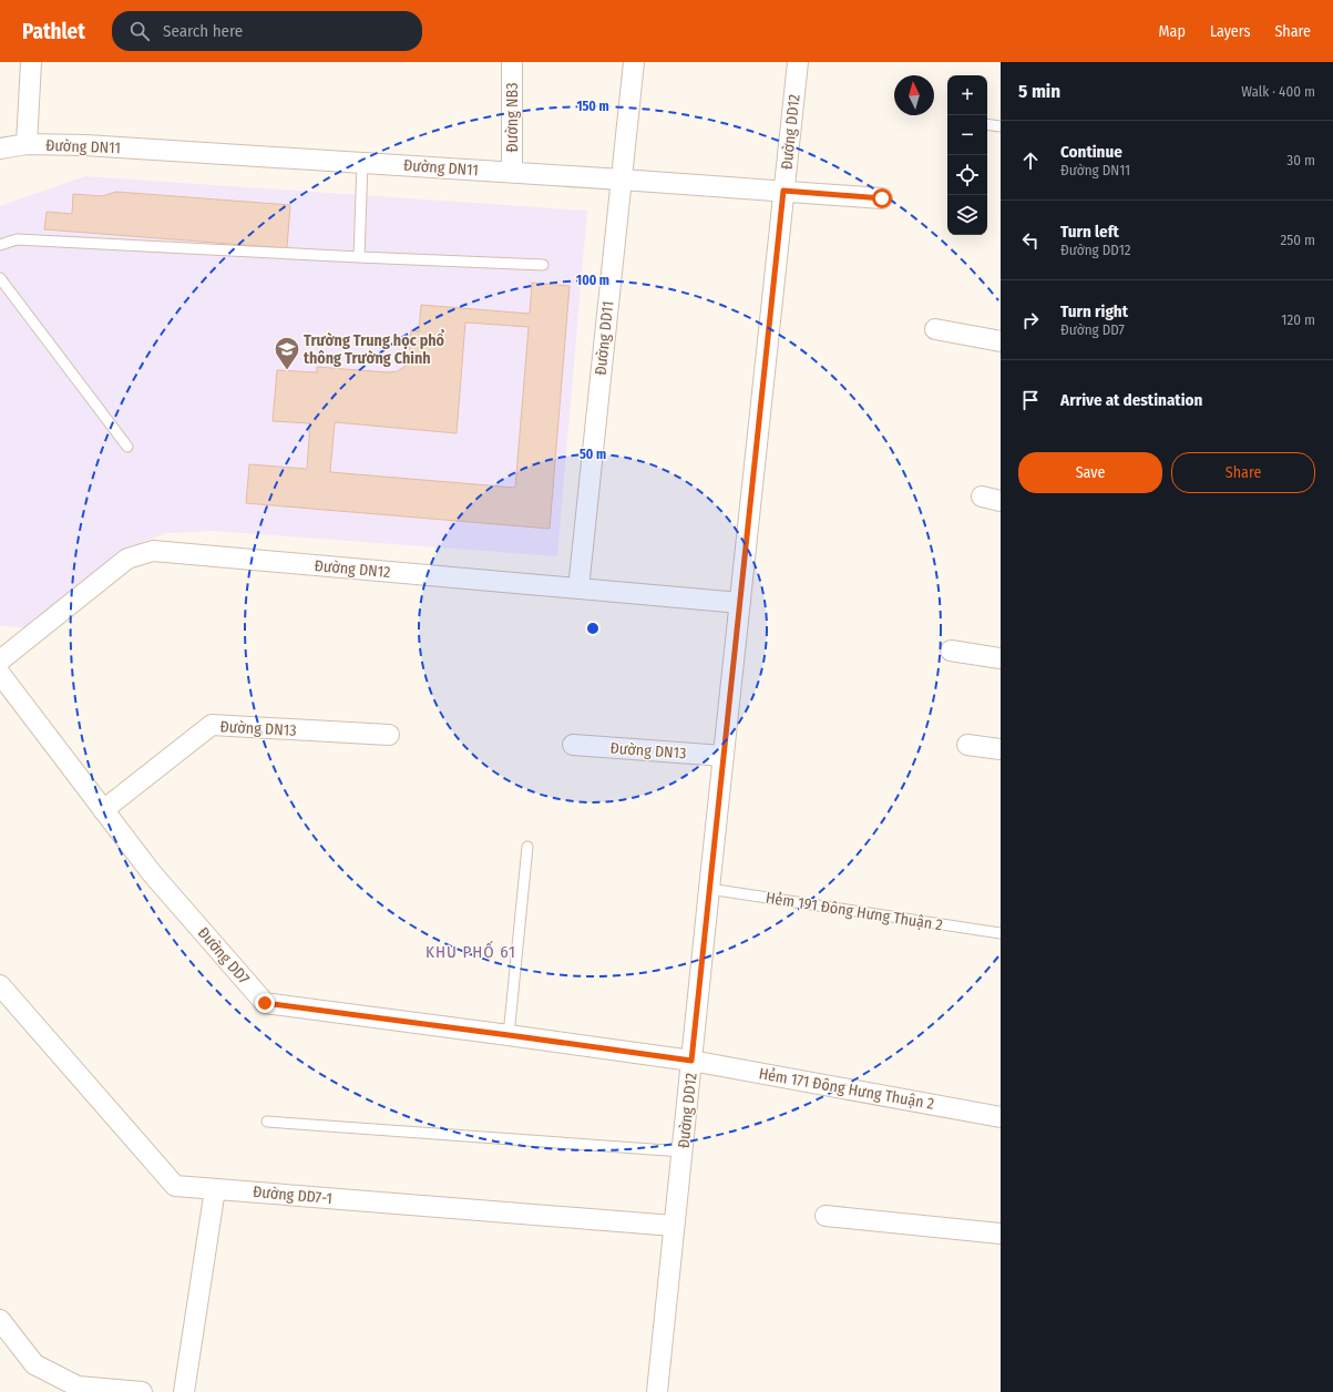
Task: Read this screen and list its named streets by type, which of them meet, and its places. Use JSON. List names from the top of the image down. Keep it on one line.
{"streets":{"street":["Đường NB3","Đường DD12","Đường DN11","Đường DD11","Đường DN12","Đường DN13","Đường DD7","Hẻm 171 Đông Hưng Thuận 2","Đường DD7-1"],"lane":["Hẻm 191 Đông Hưng Thuận 2"]},"crossings":[["Đường NB3","Đường DN11"],["Đường DD12","Đường DN11"],["Đường DD12","Đường DN12"],["Đường DD12","Đường DN13"],["Đường DD12","Hẻm 191 Đông Hưng Thuận 2"],["Đường DD12","Đường DD7"],["Đường DD12","Hẻm 171 Đông Hưng Thuận 2"],["Đường DD12","Đường DD7-1"],["Đường DN11","Đường DD11"],["Đường DD11","Đường DN12"],["Đường DN13","Đường DD7"],["Đường DD7","Hẻm 171 Đông Hưng Thuận 2"]],"districts":["KHU PHỐ 61"],"places":{"school or university":["Trường Trung học phổ thông Trường Chinh"]},"north":"top","page":{"header":"Pathlet","search":"Search here","nav":["Map","Layers","Share"],"heading":["5 min","Walk · 400 m"],"map_buttons":["+","−"],"list":[["Continue","Đường DN11","30 m"],["Turn left","Đường DD12","250 m"],["Turn right","Đường DD7","120 m"],"Arrive at destination"],"buttons":["Save","Share"]},"rings":["150 m","100 m","50 m"]}
